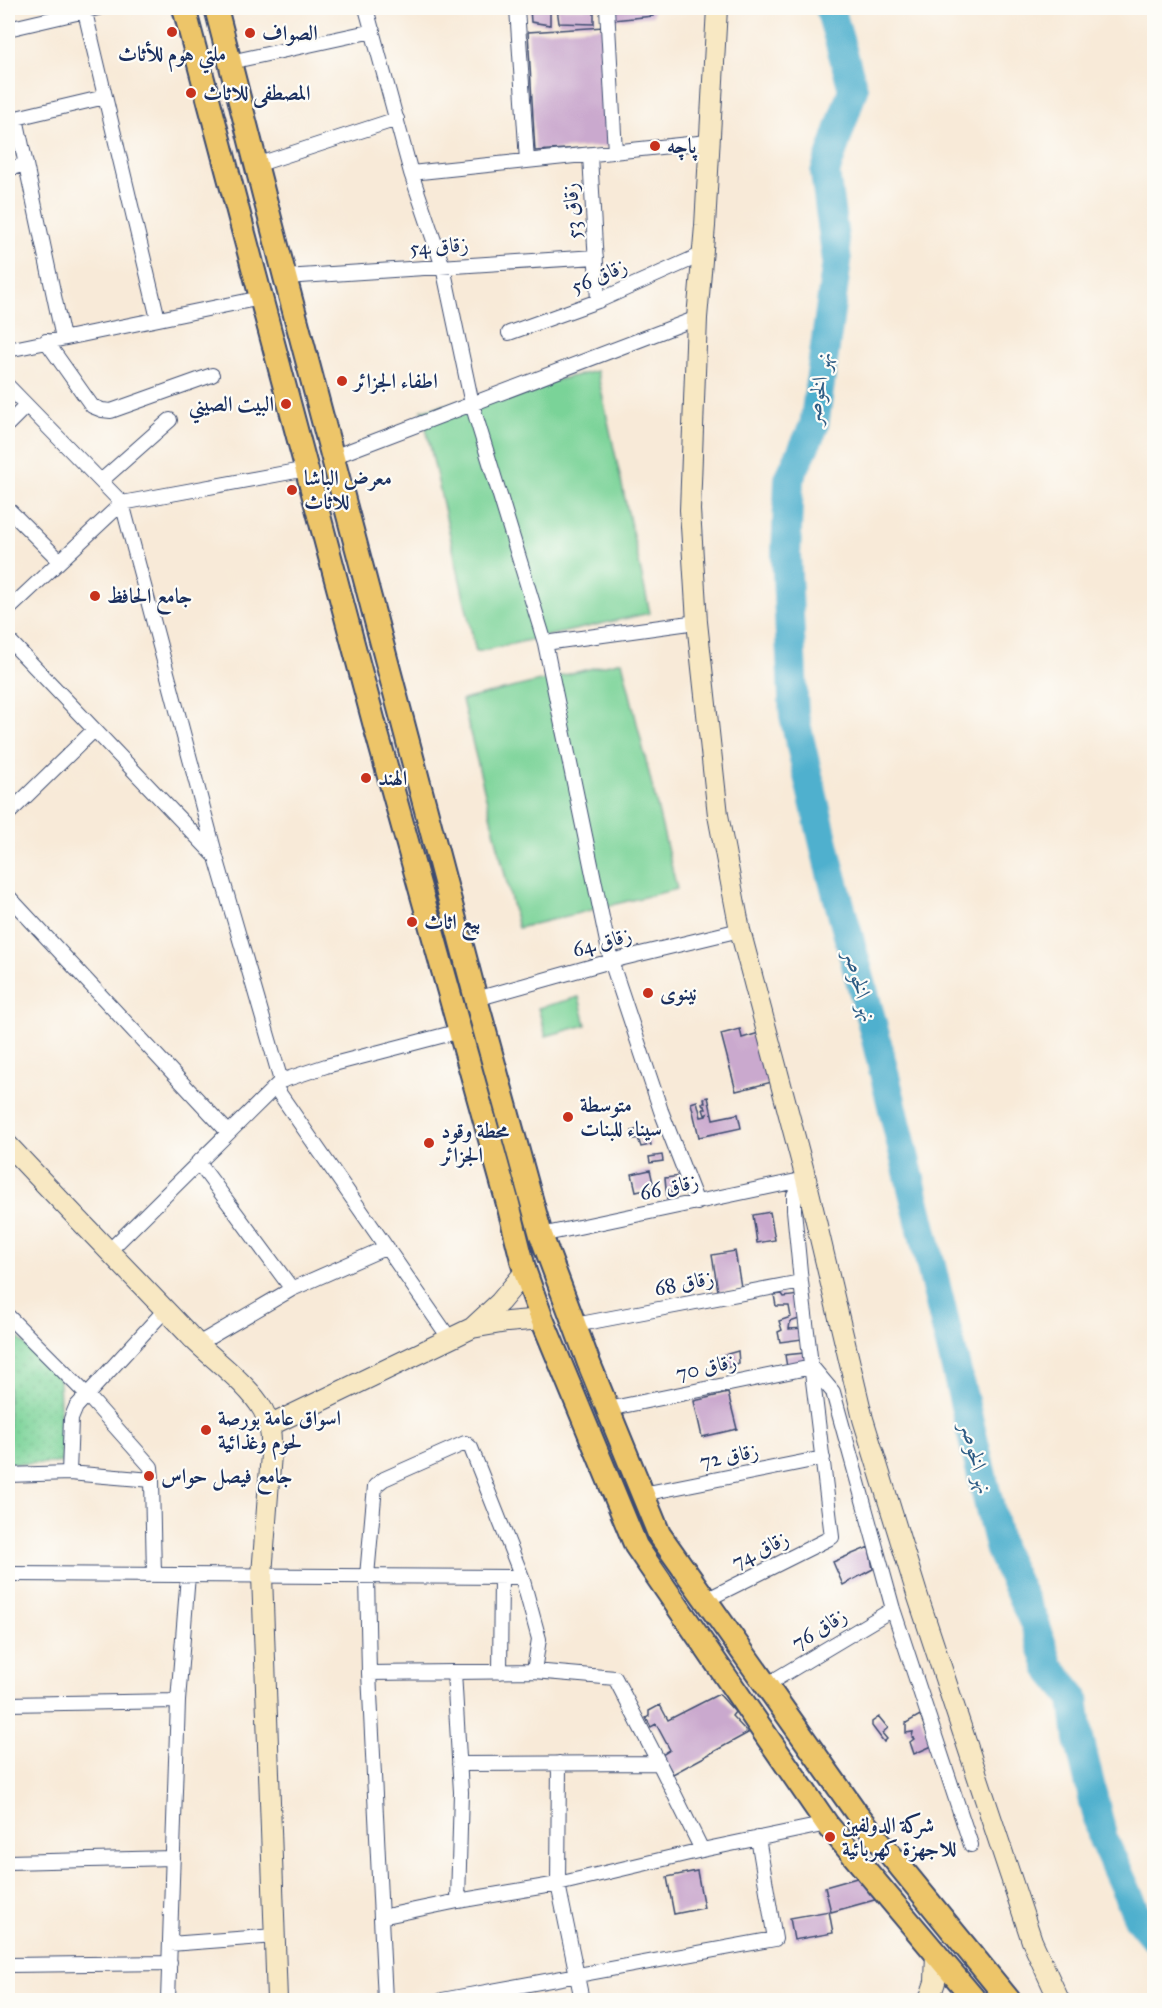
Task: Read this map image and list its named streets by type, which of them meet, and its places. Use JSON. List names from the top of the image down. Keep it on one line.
{"streets":{"street":["زقاق 53","زقاق 54","زقاق 56","زقاق 64","زقاق 66","زقاق 68","زقاق 70","زقاق 72","زقاق 74","زقاق 76"]},"crossings":[["زقاق 53","زقاق 54"],["زقاق 53","زقاق 56"],["زقاق 72","زقاق 74"]],"water":["نهر الخوصر"],"places":["ملتي هوم للأثاث","الصواف","المصطفى للاثاث","پاچه","اطفاء الجزائر","البيت الصيني","معرض الباشا للاثاث","جامع الحافظ","الهند","بيع اثاث","نينوى","متوسطة سيناء للبنات","محطة وقود الجزائر","اسواق عامة بورصة لحوم وغذائية","جامع فيصل حواس","شركة الدولفين للاجهزة كهربائية"]}
